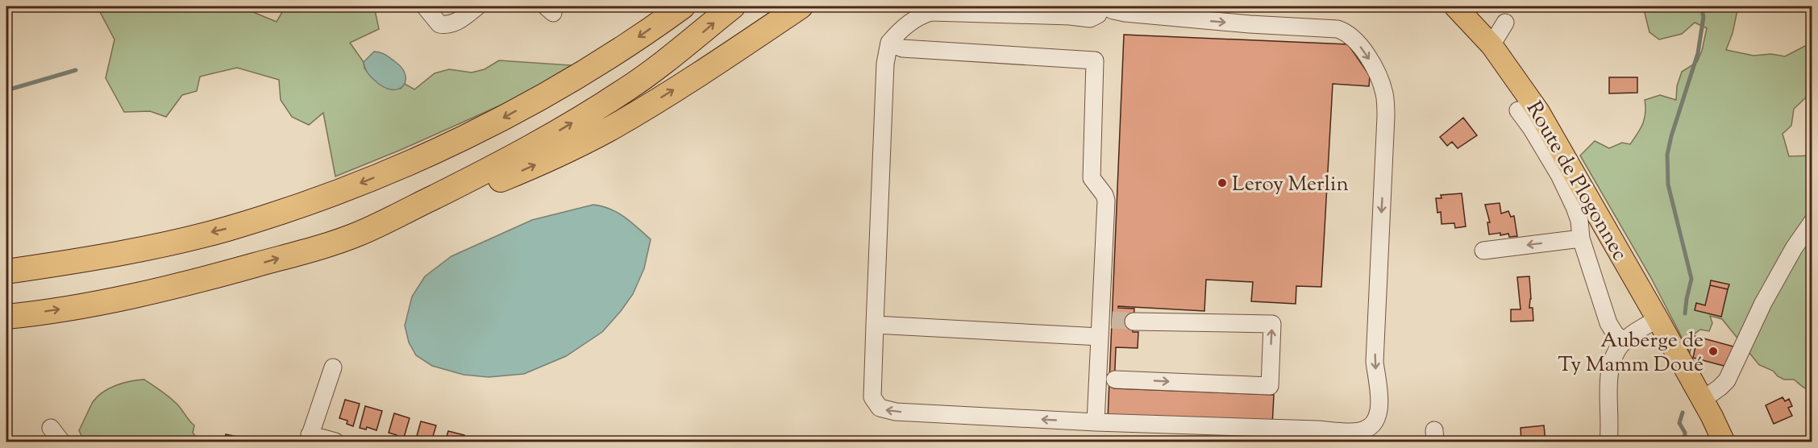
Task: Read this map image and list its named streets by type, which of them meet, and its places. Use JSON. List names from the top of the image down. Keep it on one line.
{"streets":{"main road":["Route de Plogonnec"]},"places":["Leroy Merlin","Auberge de Ty Mamm Doué"]}
